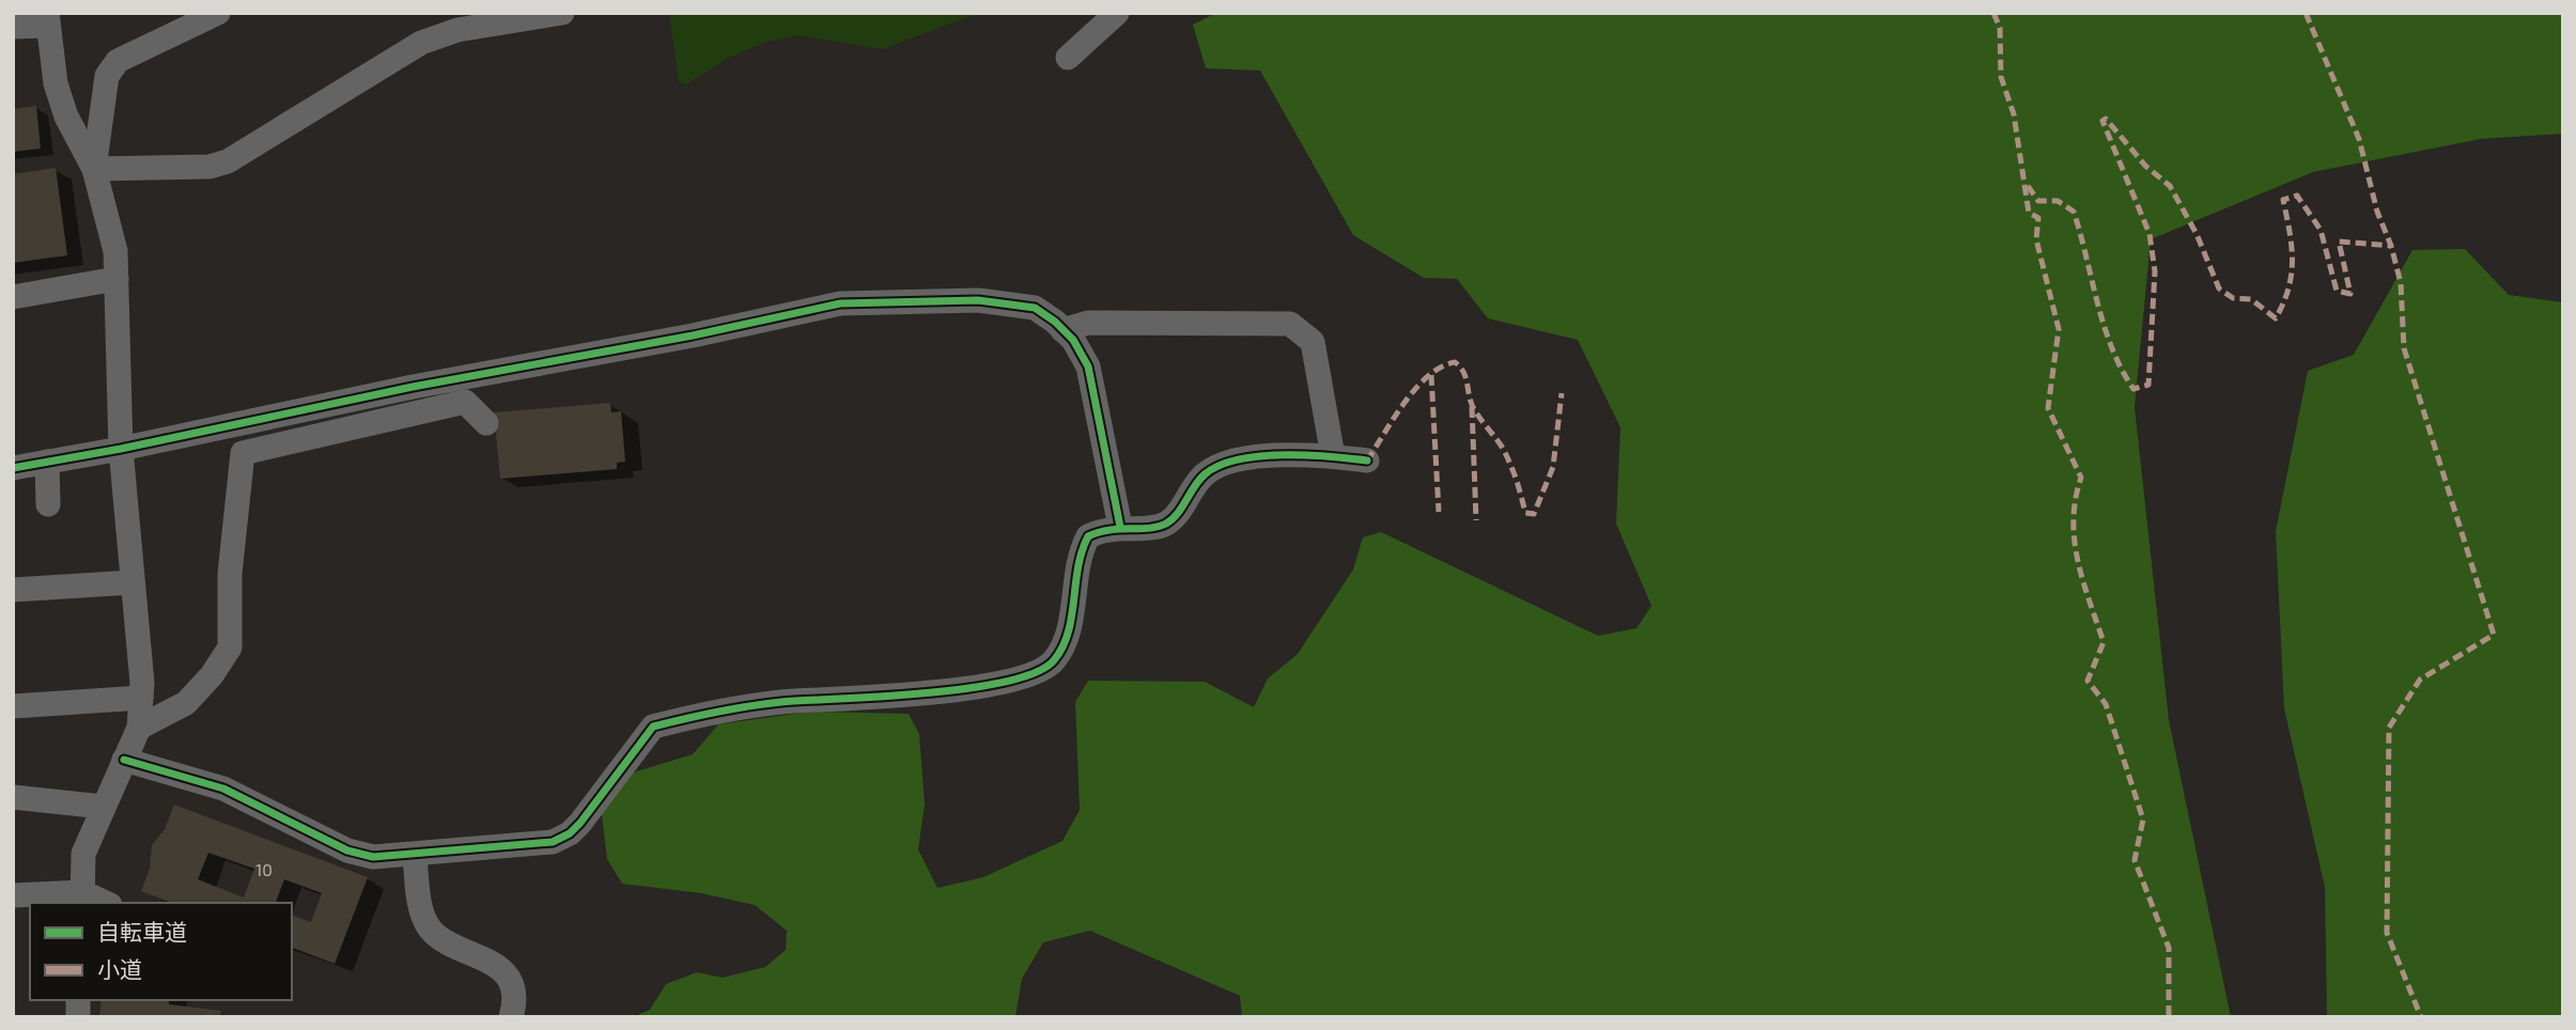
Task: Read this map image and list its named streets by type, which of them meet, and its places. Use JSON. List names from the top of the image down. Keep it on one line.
{"house_numbers":["10"],"legend":["自転車道","小道"]}
